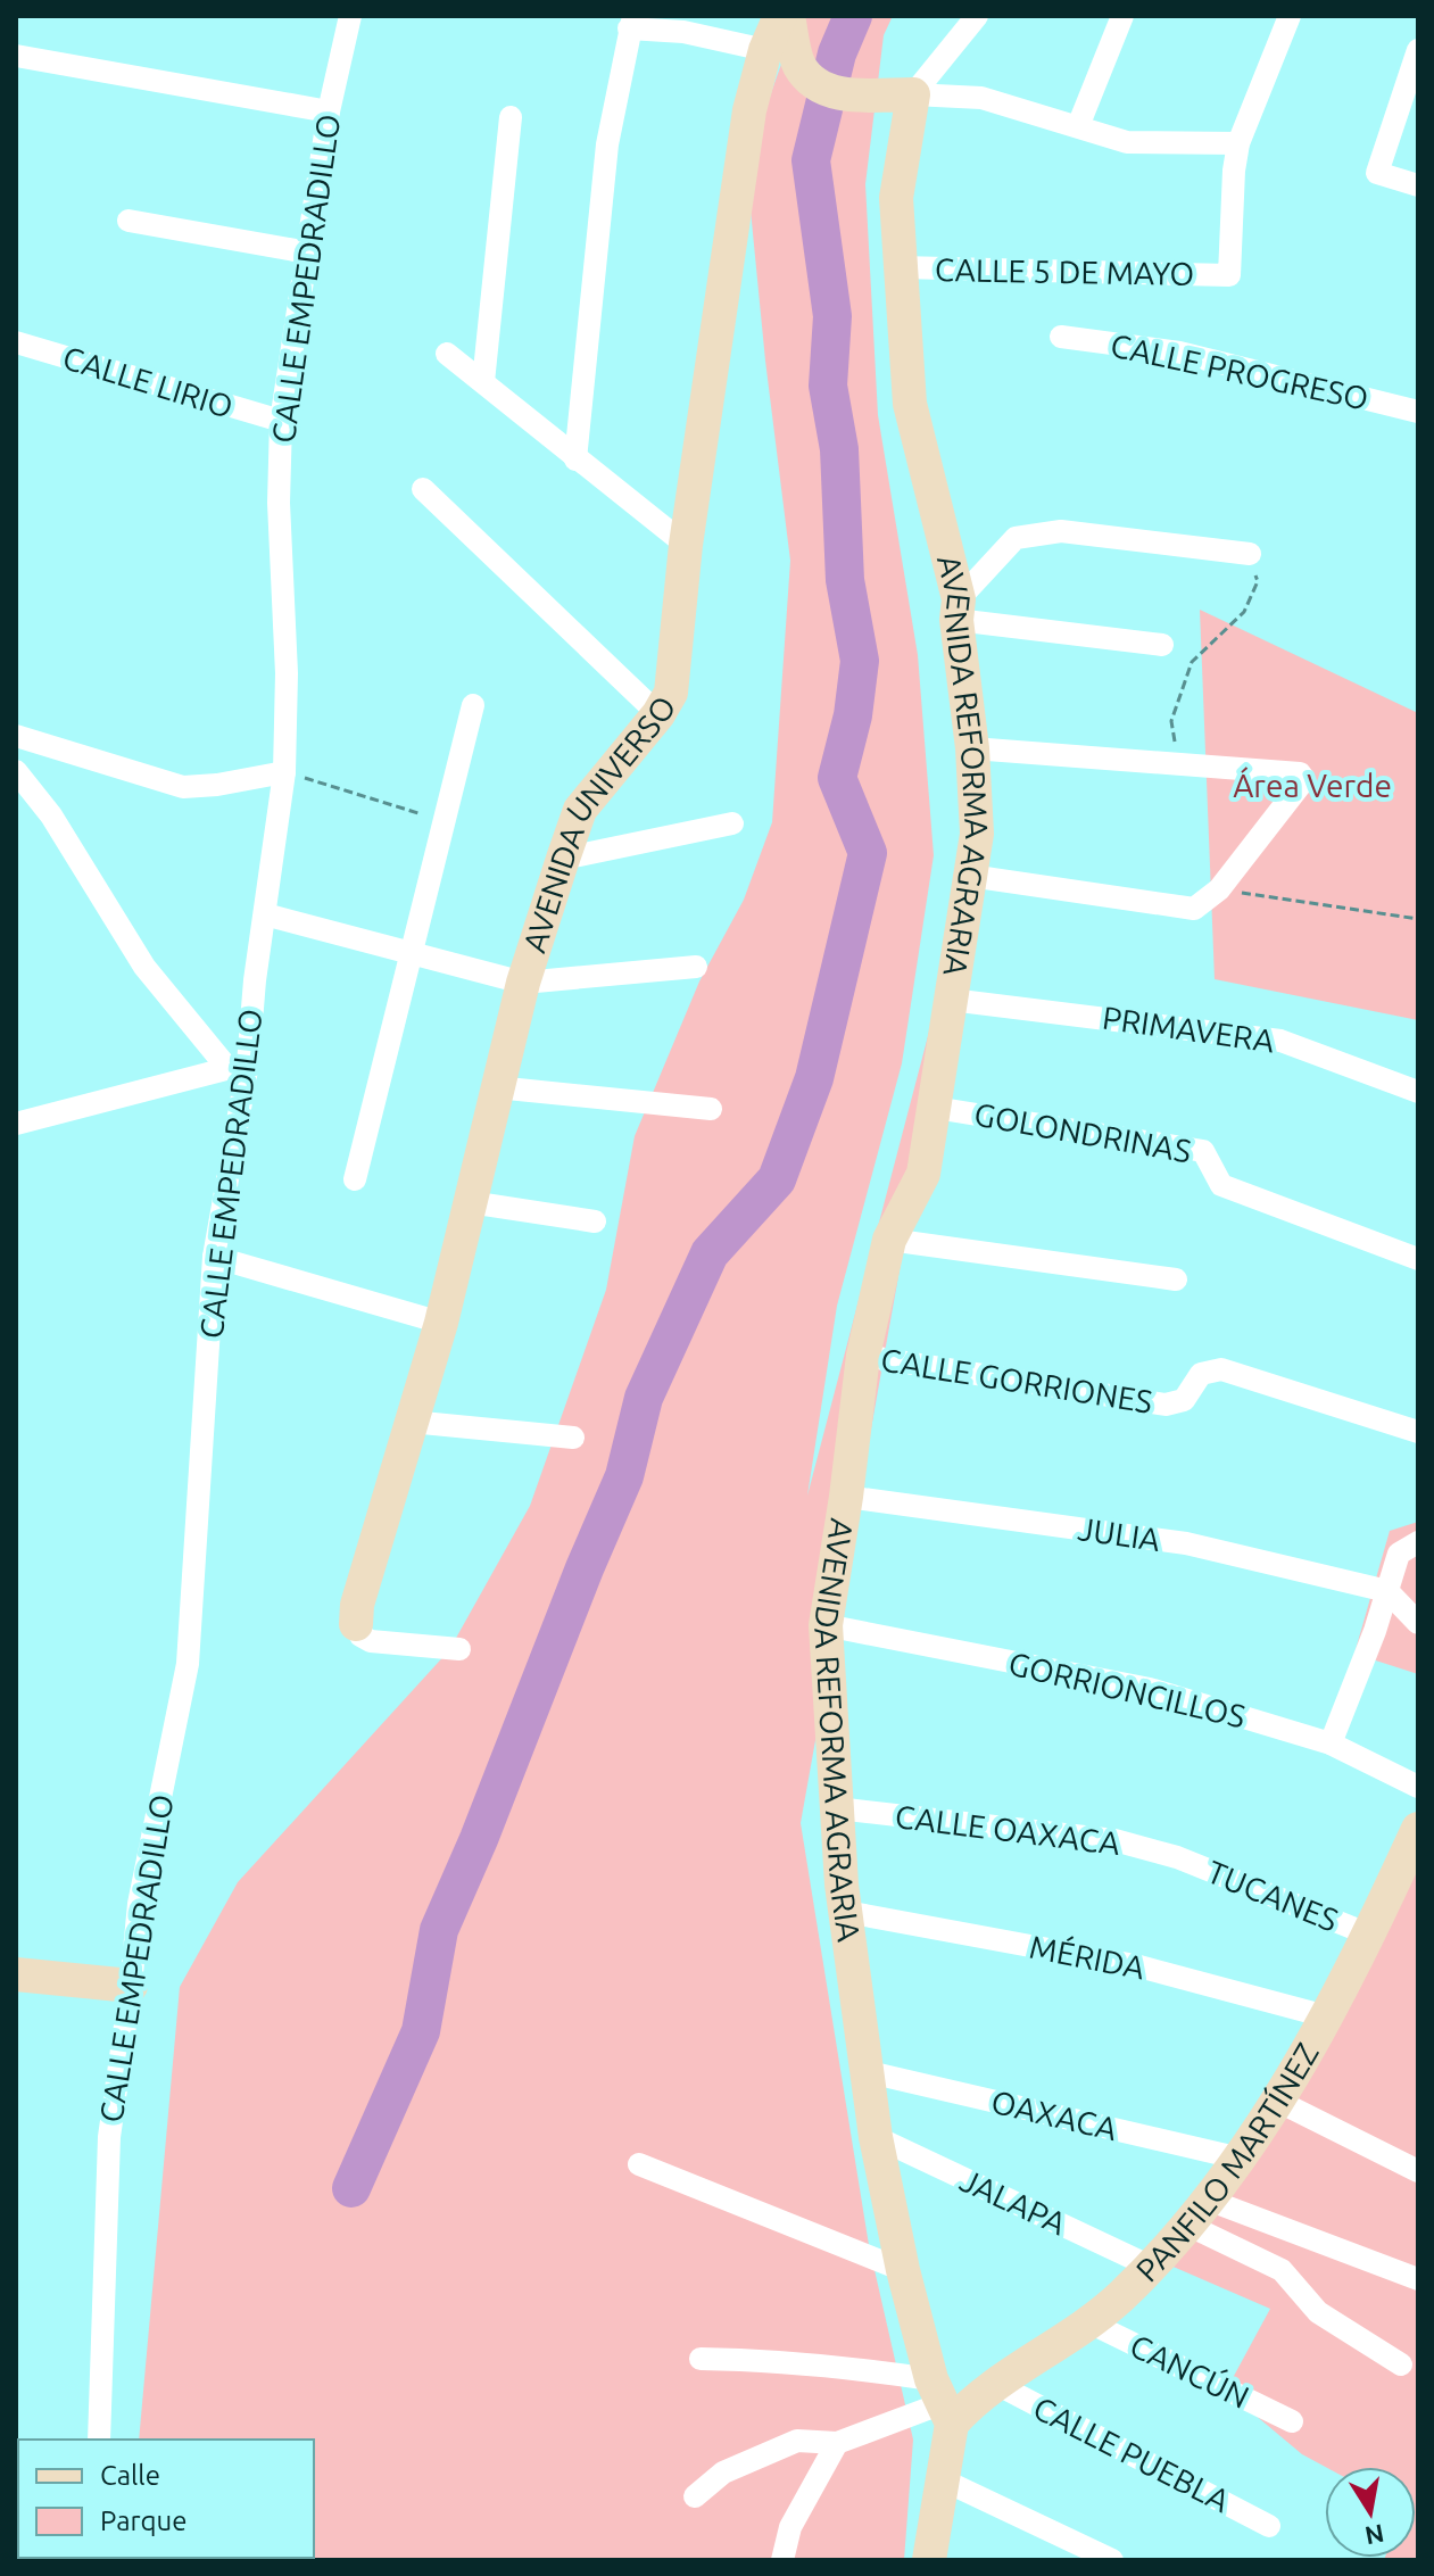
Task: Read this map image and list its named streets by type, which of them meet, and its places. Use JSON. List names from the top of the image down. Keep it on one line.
{"streets":{"street":["CALLE 5 DE MAYO","CALLE EMPEDRADILLO","CALLE PROGRESO","CALLE LIRIO","AVENIDA REFORMA AGRARIA","AVENIDA UNIVERSO","PRIMAVERA","GOLONDRINAS","CALLE GORRIONES","JULIA","GORRIONCILLOS","CALLE OAXACA","TUCANES","MÉRIDA","OAXACA","PANFILO MARTÍNEZ","JALAPA","CANCÚN","CALLE PUEBLA"]},"crossings":[["CALLE 5 DE MAYO","AVENIDA REFORMA AGRARIA"],["CALLE EMPEDRADILLO","CALLE LIRIO"],["AVENIDA REFORMA AGRARIA","PRIMAVERA"],["AVENIDA REFORMA AGRARIA","GOLONDRINAS"],["AVENIDA REFORMA AGRARIA","CALLE GORRIONES"],["AVENIDA REFORMA AGRARIA","JULIA"],["AVENIDA REFORMA AGRARIA","GORRIONCILLOS"],["AVENIDA REFORMA AGRARIA","CALLE OAXACA"],["AVENIDA REFORMA AGRARIA","MÉRIDA"],["AVENIDA REFORMA AGRARIA","OAXACA"],["AVENIDA REFORMA AGRARIA","PANFILO MARTÍNEZ"],["AVENIDA REFORMA AGRARIA","JALAPA"],["CALLE OAXACA","TUCANES"],["TUCANES","PANFILO MARTÍNEZ"],["MÉRIDA","PANFILO MARTÍNEZ"],["OAXACA","PANFILO MARTÍNEZ"],["PANFILO MARTÍNEZ","JALAPA"],["PANFILO MARTÍNEZ","CANCÚN"],["PANFILO MARTÍNEZ","CALLE PUEBLA"]],"parks":["Área Verde"],"legend":["Calle","Parque"],"north":"bottom"}
